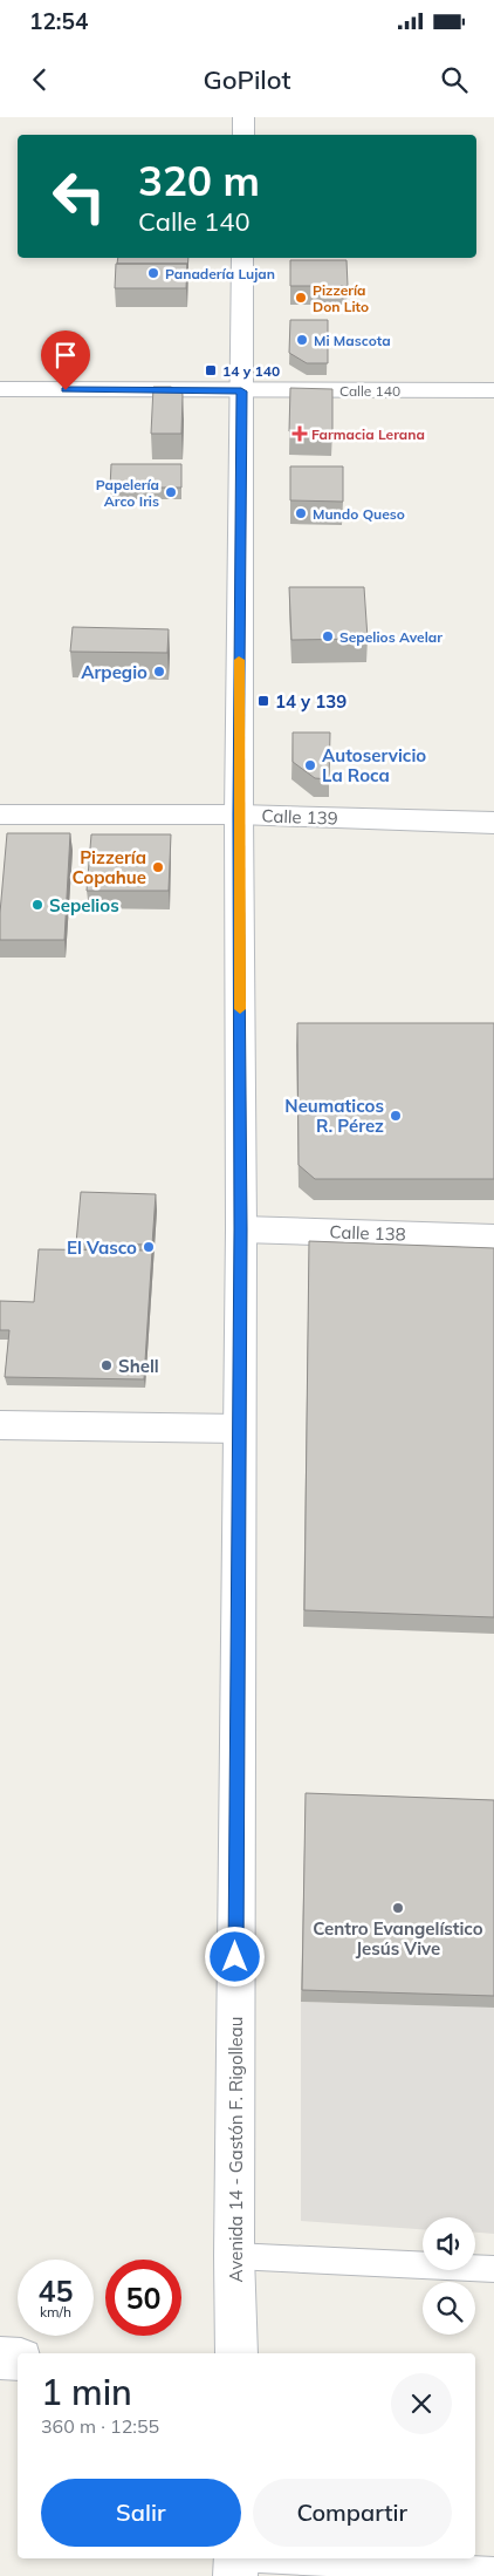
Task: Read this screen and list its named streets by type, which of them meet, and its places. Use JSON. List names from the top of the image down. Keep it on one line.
{"streets":{"main road":["Calle 140","Calle 139","Calle 138","Avenida 14 - Gastón F. Rigolleau"]},"crossings":[["Calle 140","Avenida 14 - Gastón F. Rigolleau"],["Calle 139","Avenida 14 - Gastón F. Rigolleau"],["Calle 138","Avenida 14 - Gastón F. Rigolleau"]],"places":{"other":["Panadería Lujan","Pizzería Don Lito","Mi Mascota","Papelería Arco Iris","Mundo Queso","Sepelios Avelar","Arpegio","Autoservicio La Roca","Pizzería Copahue","Sepelios","Neumaticos R. Pérez","El Vasco","Shell","Centro Evangelístico Jesús Vive"],"transit":["14 y 140","14 y 139"],"health":["Farmacia Lerana"]},"page":{"status":"12:54","header":"GoPilot","turn":["320 m","Calle 140"],"speed":"45 km/h","limit":"50","heading":["1 min","360 m · 12:55"],"buttons":["Salir","Compartir"]}}
